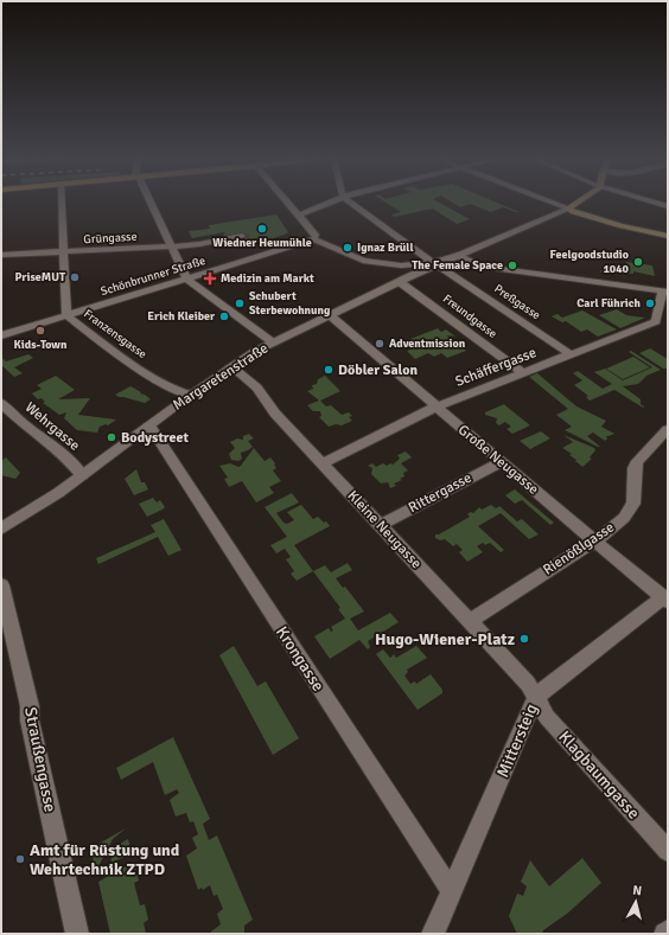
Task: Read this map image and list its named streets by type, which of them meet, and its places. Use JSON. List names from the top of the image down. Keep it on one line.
{"streets":{"main road":["Margaretenstraße"],"street":["Grüngasse","Schönbrunner Straße","Preßgasse","Freundgasse","Franzensgasse","Schäffergasse","Wehrgasse","Große Neugasse","Rittergasse","Kleine Neugasse","Rienößlgasse","Krongasse","Mittersteig","Straußengasse","Klagbaumgasse"]},"crossings":[["Grüngasse","Franzensgasse"],["Schönbrunner Straße","Franzensgasse"],["Preßgasse","Schäffergasse"],["Preßgasse","Margaretenstraße"],["Freundgasse","Schäffergasse"],["Freundgasse","Margaretenstraße"],["Franzensgasse","Margaretenstraße"],["Schäffergasse","Große Neugasse"],["Schäffergasse","Kleine Neugasse"],["Margaretenstraße","Wehrgasse"],["Margaretenstraße","Große Neugasse"],["Margaretenstraße","Kleine Neugasse"],["Margaretenstraße","Krongasse"],["Große Neugasse","Rittergasse"],["Große Neugasse","Rienößlgasse"],["Große Neugasse","Mittersteig"],["Rittergasse","Kleine Neugasse"],["Kleine Neugasse","Rienößlgasse"],["Kleine Neugasse","Mittersteig"],["Kleine Neugasse","Klagbaumgasse"],["Krongasse","Mittersteig"],["Mittersteig","Klagbaumgasse"]],"places":{"other":["Wiedner Heumühle","Ignaz Brüll","Feelgoodstudio 1040","The Female Space","PriseMUT","Schubert Sterbewohnung","Carl Führich","Erich Kleiber","Kids-Town","Adventmission","Döbler Salon","Bodystreet","Hugo-Wiener-Platz","Amt für Rüstung und Wehrtechnik ZTPD"],"health":["Medizin am Markt"]},"north":"top"}
